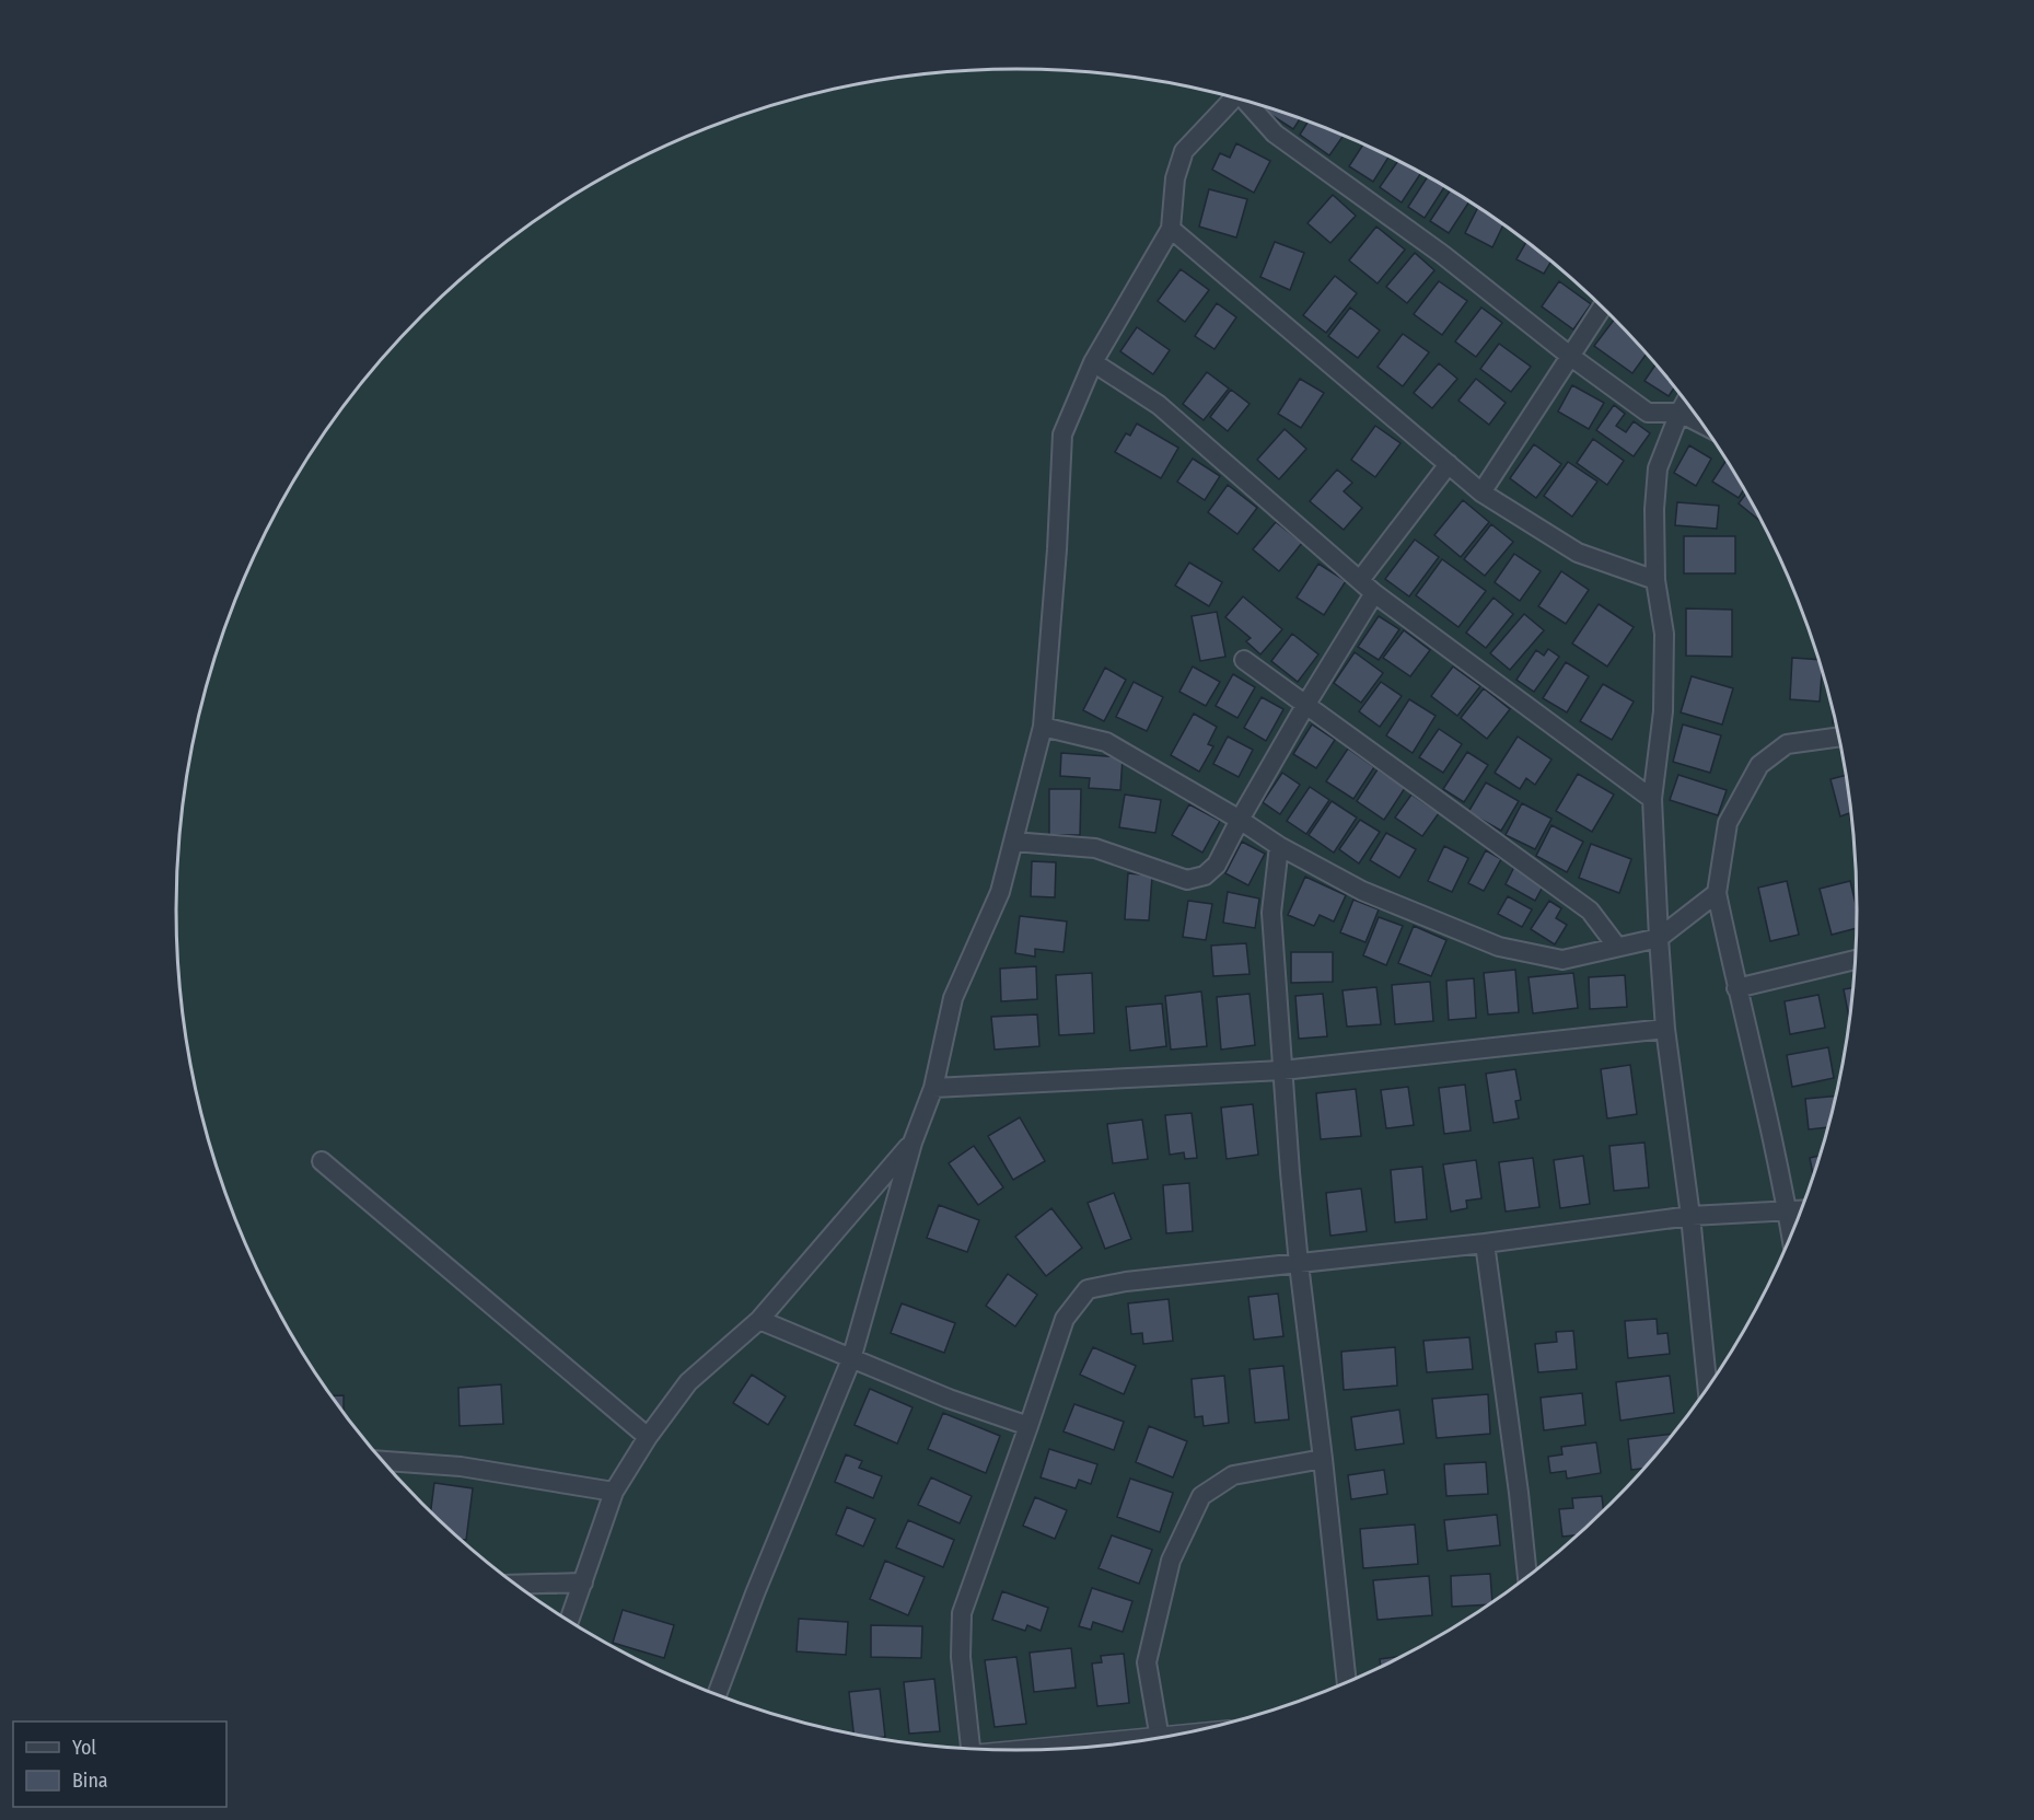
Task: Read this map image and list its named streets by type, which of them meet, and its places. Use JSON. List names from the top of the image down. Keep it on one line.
{"legend":["Yol","Bina"]}
